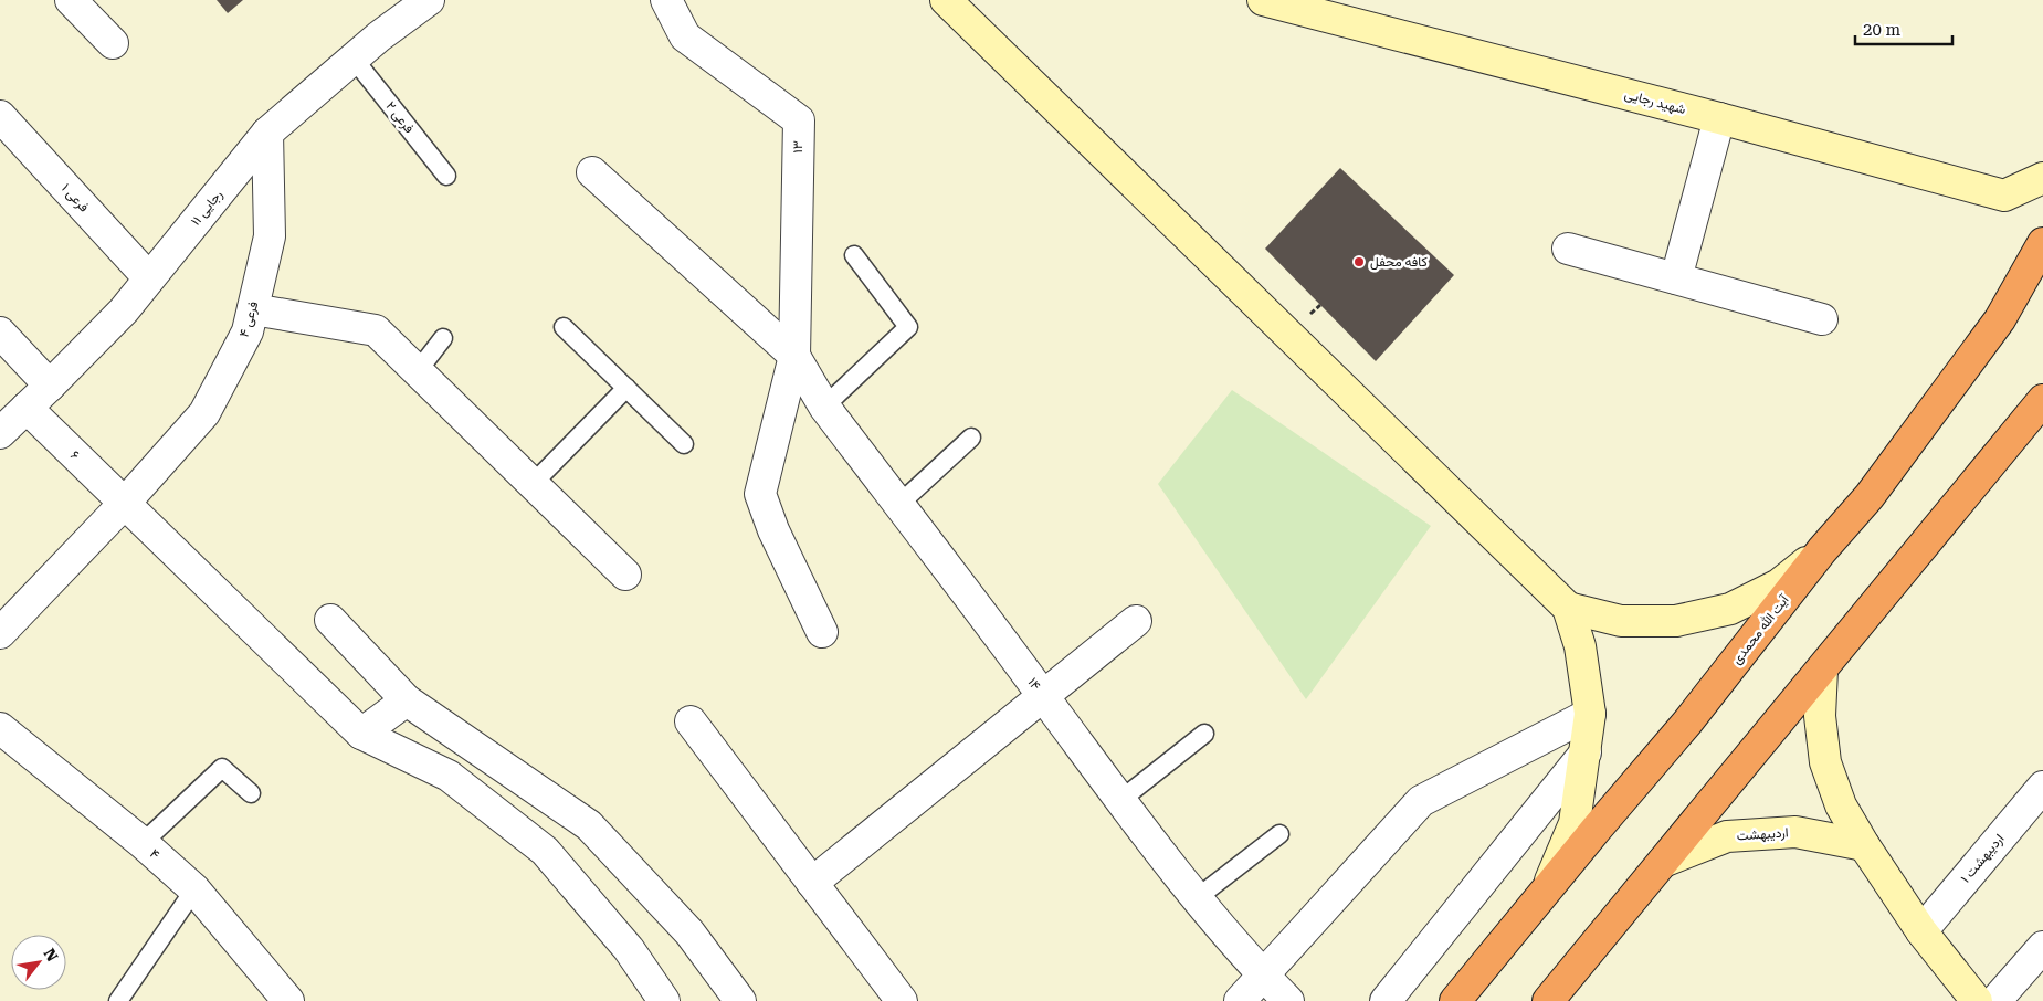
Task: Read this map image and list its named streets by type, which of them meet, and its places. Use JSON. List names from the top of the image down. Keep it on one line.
{"streets":{"highway":["آیت الله محمدی"],"street":["شهید رجایی","۱۳","فرعی ۱","رجایی ۱۱","فرعی ۴","۶","۱۴","اردیبهشت","۴","اردیبهشت ۱"],"lane":["فرعی ۲"]},"crossings":[["فرعی ۲","رجایی ۱۱"],["۱۳","۱۴"],["فرعی ۱","رجایی ۱۱"],["رجایی ۱۱","فرعی ۴"],["رجایی ۱۱","۶"],["فرعی ۴","۶"]],"places":["کافه محفل"],"scale_bar":"20 m","north":"top right"}
